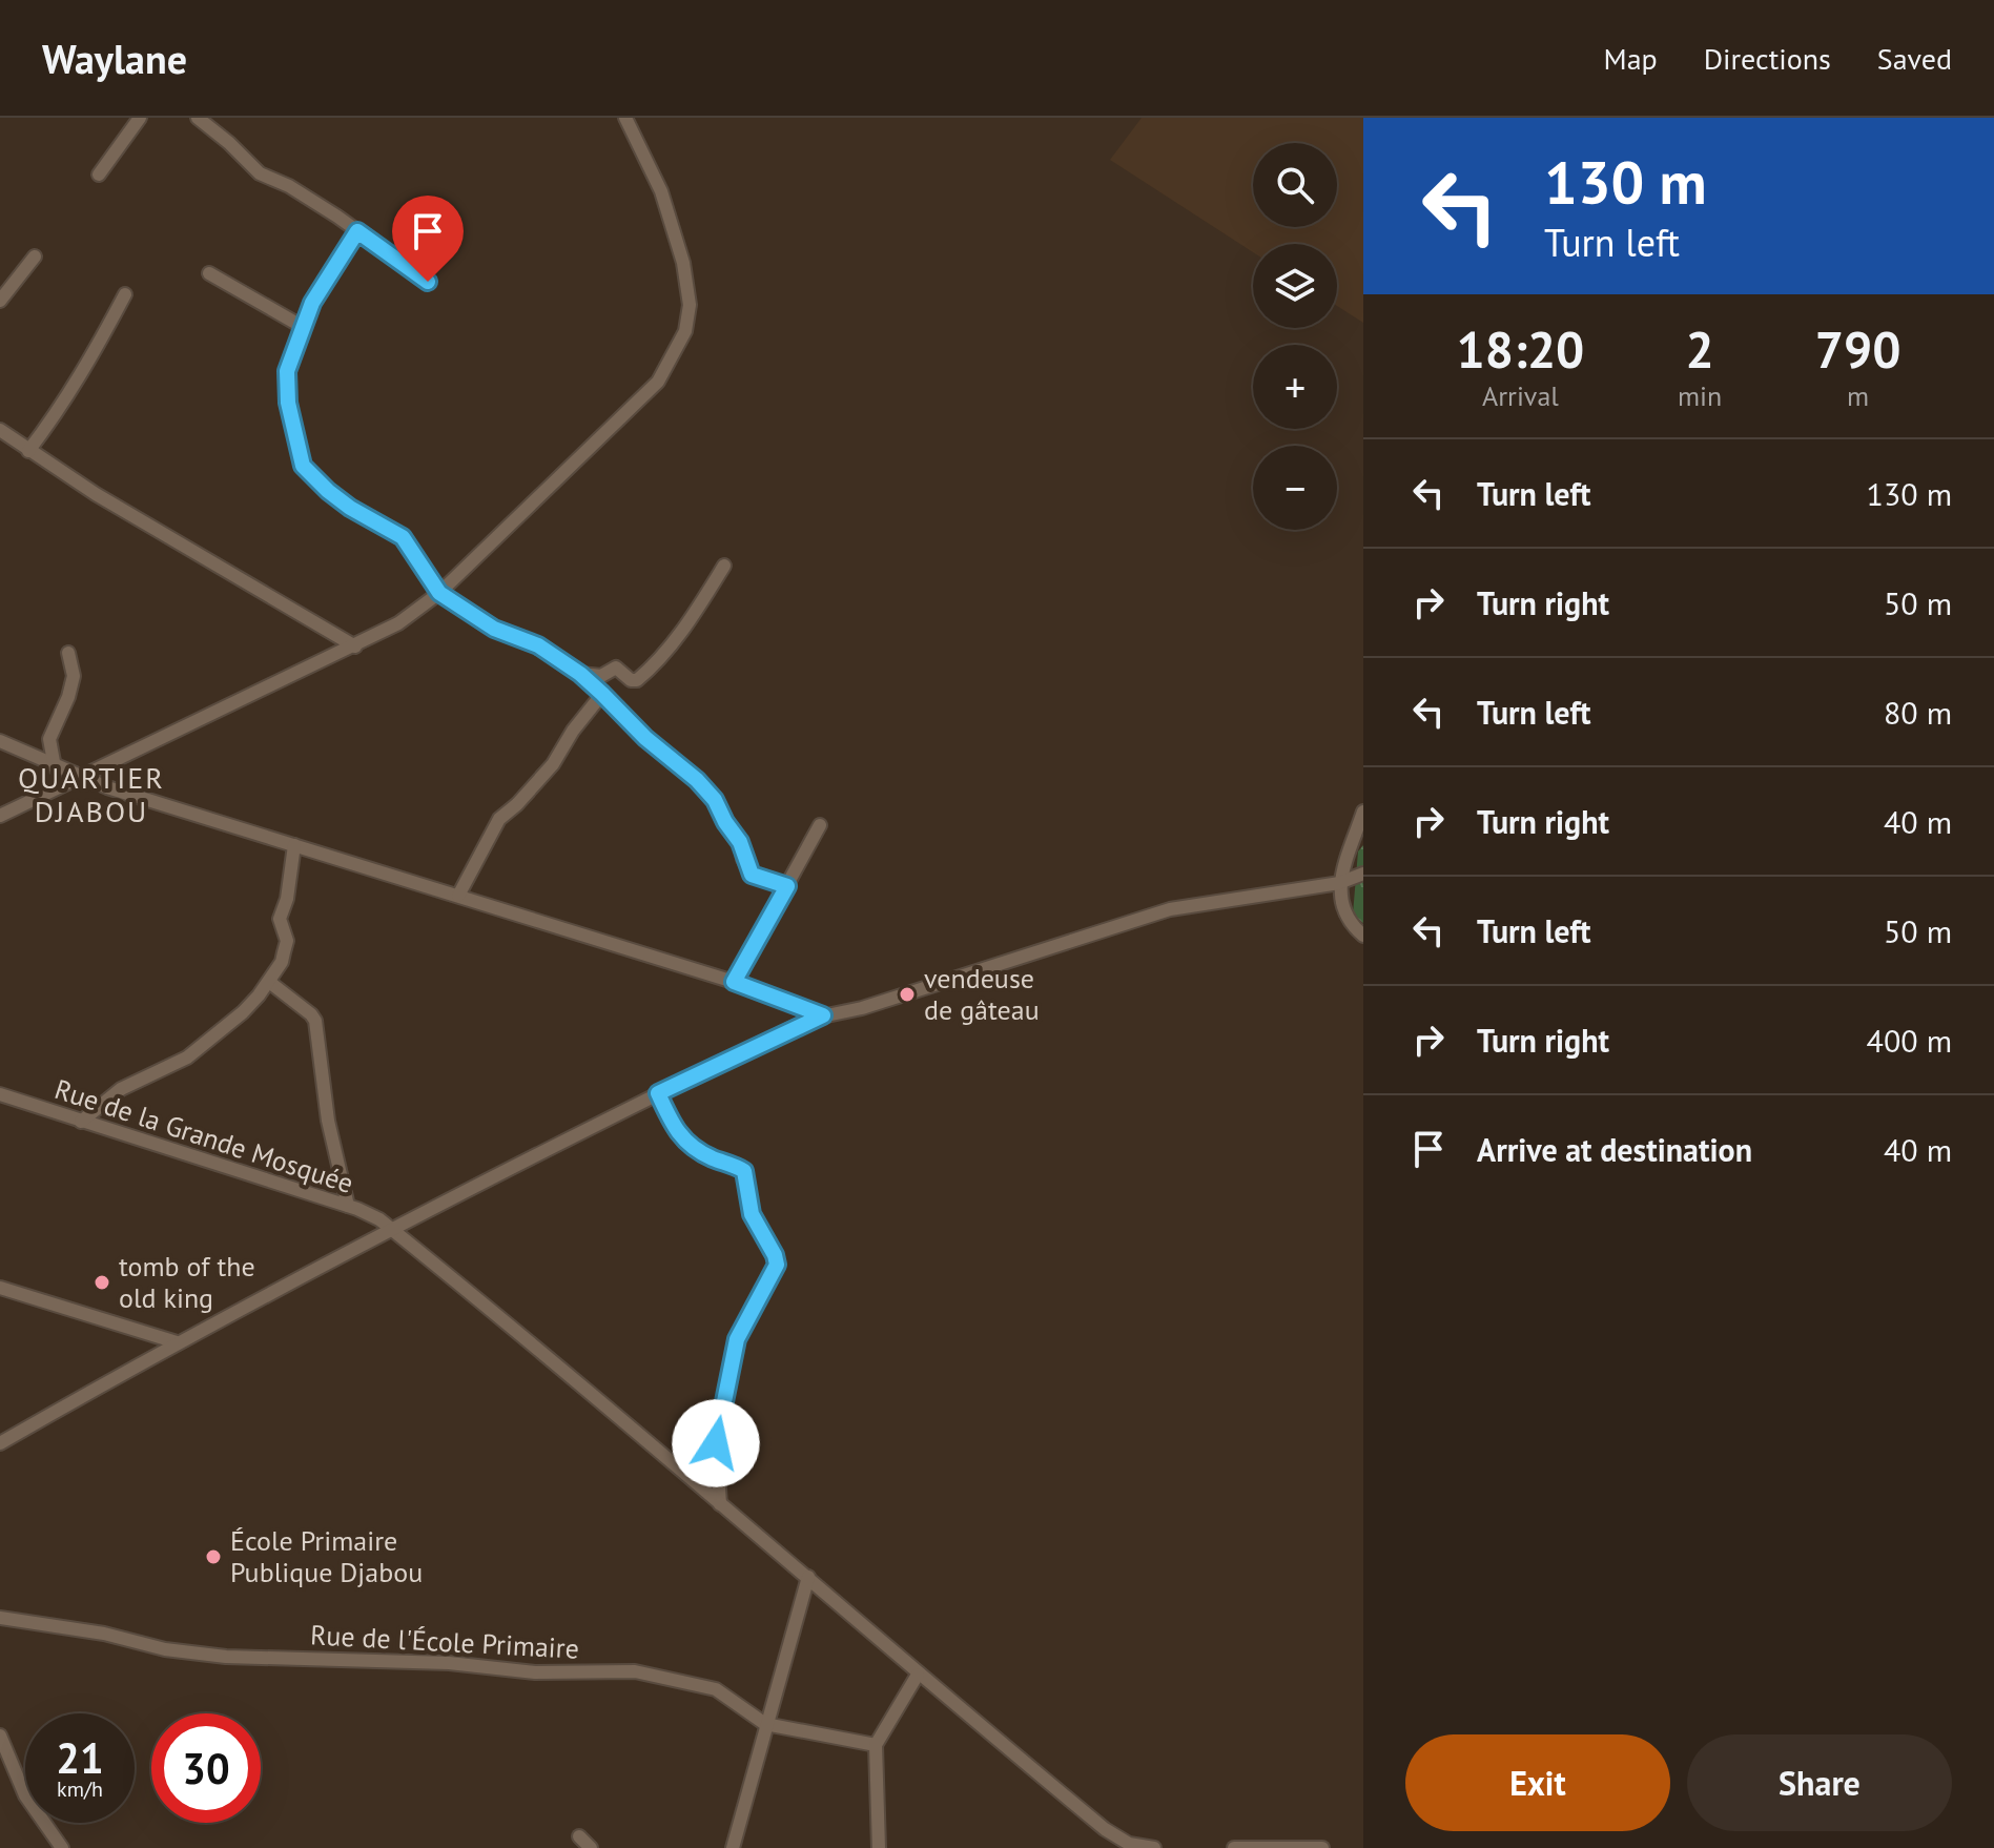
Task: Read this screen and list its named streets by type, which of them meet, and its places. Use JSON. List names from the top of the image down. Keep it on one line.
{"streets":{"street":["Rue de la Grande Mosquée","Rue de l'École Primaire"]},"districts":["QUARTIER DJABOU"],"places":["vendeuse de gâteau","tomb of the old king","École Primaire Publique Djabou"],"page":{"header":"Waylane","nav":["Map","Directions","Saved"],"turn":["130 m","Turn left"],"map_buttons":["+","−"],"eta":["18:20","Arrival","2","min","790","m"],"list":[{"name":"Turn left","value":"130 m"},{"name":"Turn right","value":"50 m"},{"name":"Turn left","value":"80 m"},{"name":"Turn right","value":"40 m"},{"name":"Turn left","value":"50 m"},{"name":"Turn right","value":"400 m"},{"name":"Arrive at destination","value":"40 m"}],"speed":"21 km/h","limit":"30","buttons":["Exit","Share"]}}
